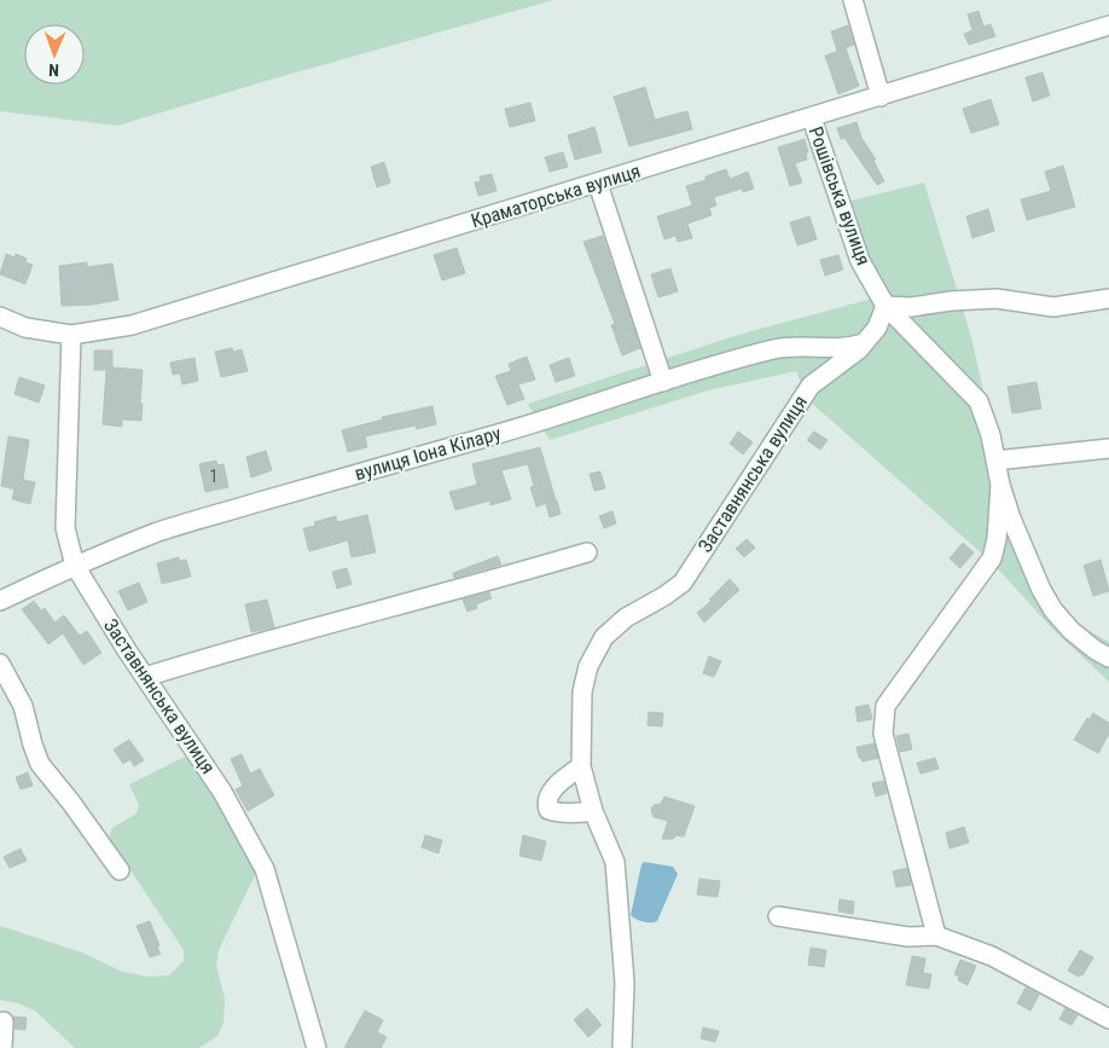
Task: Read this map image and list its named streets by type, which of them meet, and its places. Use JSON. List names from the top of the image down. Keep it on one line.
{"streets":{"street":["Краматорська вулиця","Рошівська вулиця","вулиця Іона Кілару","Заставнянська вулиця"]},"crossings":[["Краматорська вулиця","Рошівська вулиця"],["Краматорська вулиця","Заставнянська вулиця"],["Рошівська вулиця","Заставнянська вулиця"],["вулиця Іона Кілару","Заставнянська вулиця"]],"house_numbers":["1"],"north":"bottom"}
